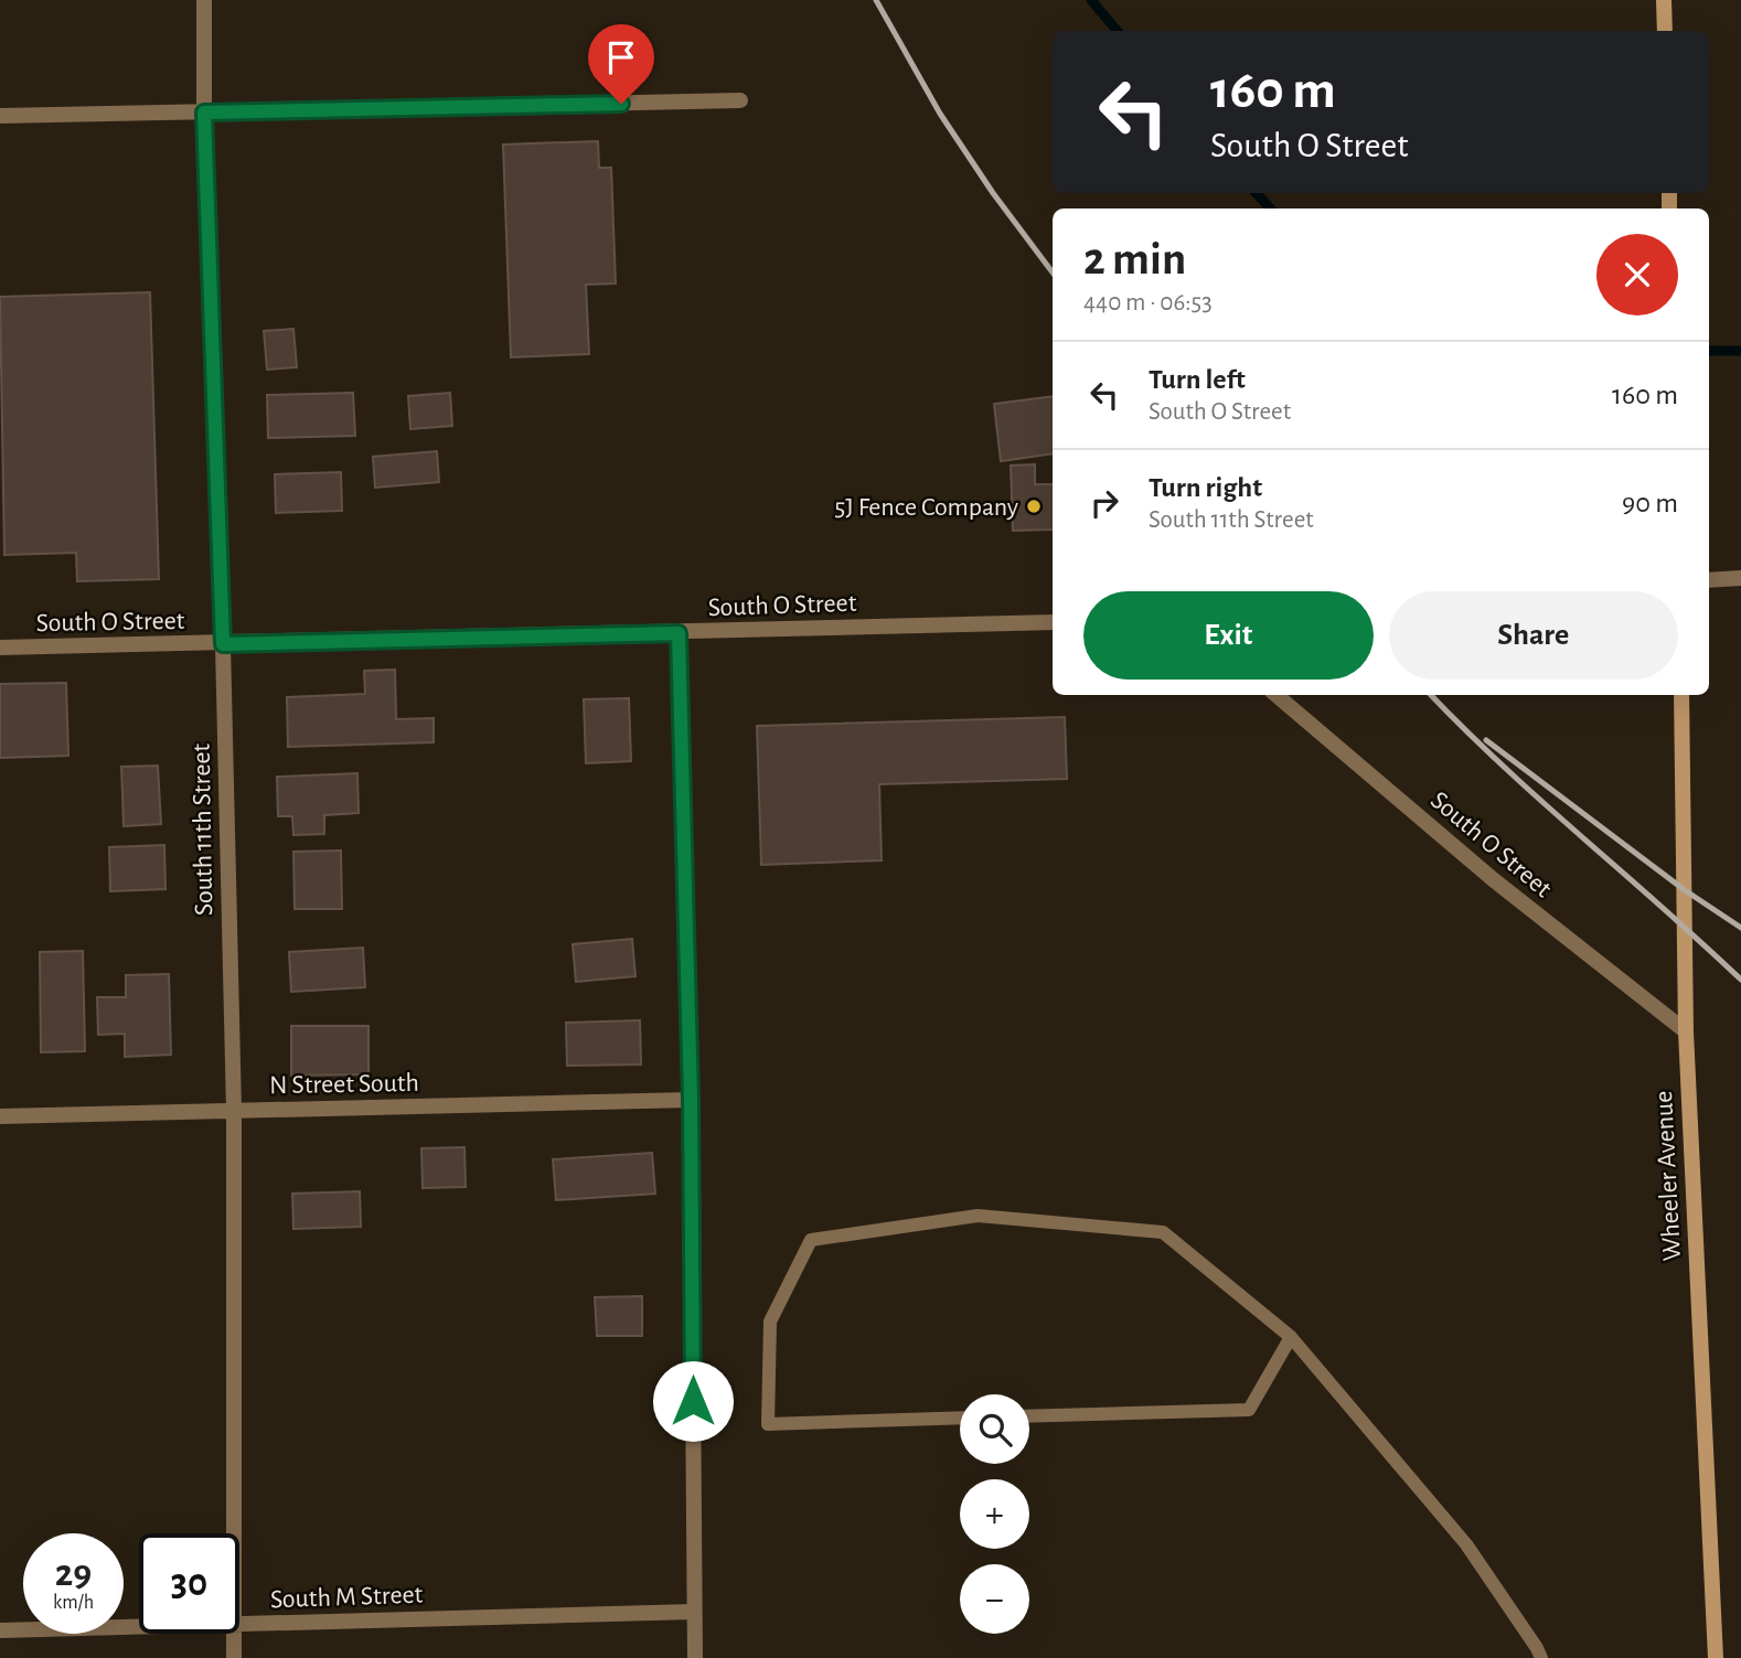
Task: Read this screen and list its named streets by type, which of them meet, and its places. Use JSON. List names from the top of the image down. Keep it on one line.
{"streets":{"main road":["Wheeler Avenue"],"street":["South O Street","South 11th Street","N Street South","South M Street"]},"crossings":[["South O Street","South 11th Street"],["South O Street","Wheeler Avenue"],["South 11th Street","N Street South"]],"places":["5J Fence Company"],"page":{"turn":["160 m","South O Street"],"heading":["2 min","440 m · 06:53"],"list":[{"name":"Turn left","note":"South O Street","value":"160 m"},{"name":"Turn right","note":"South 11th Street","value":"90 m"}],"buttons":["Exit","Share"],"map_buttons":["+","−"],"speed":"29 km/h","limit":"30"}}
